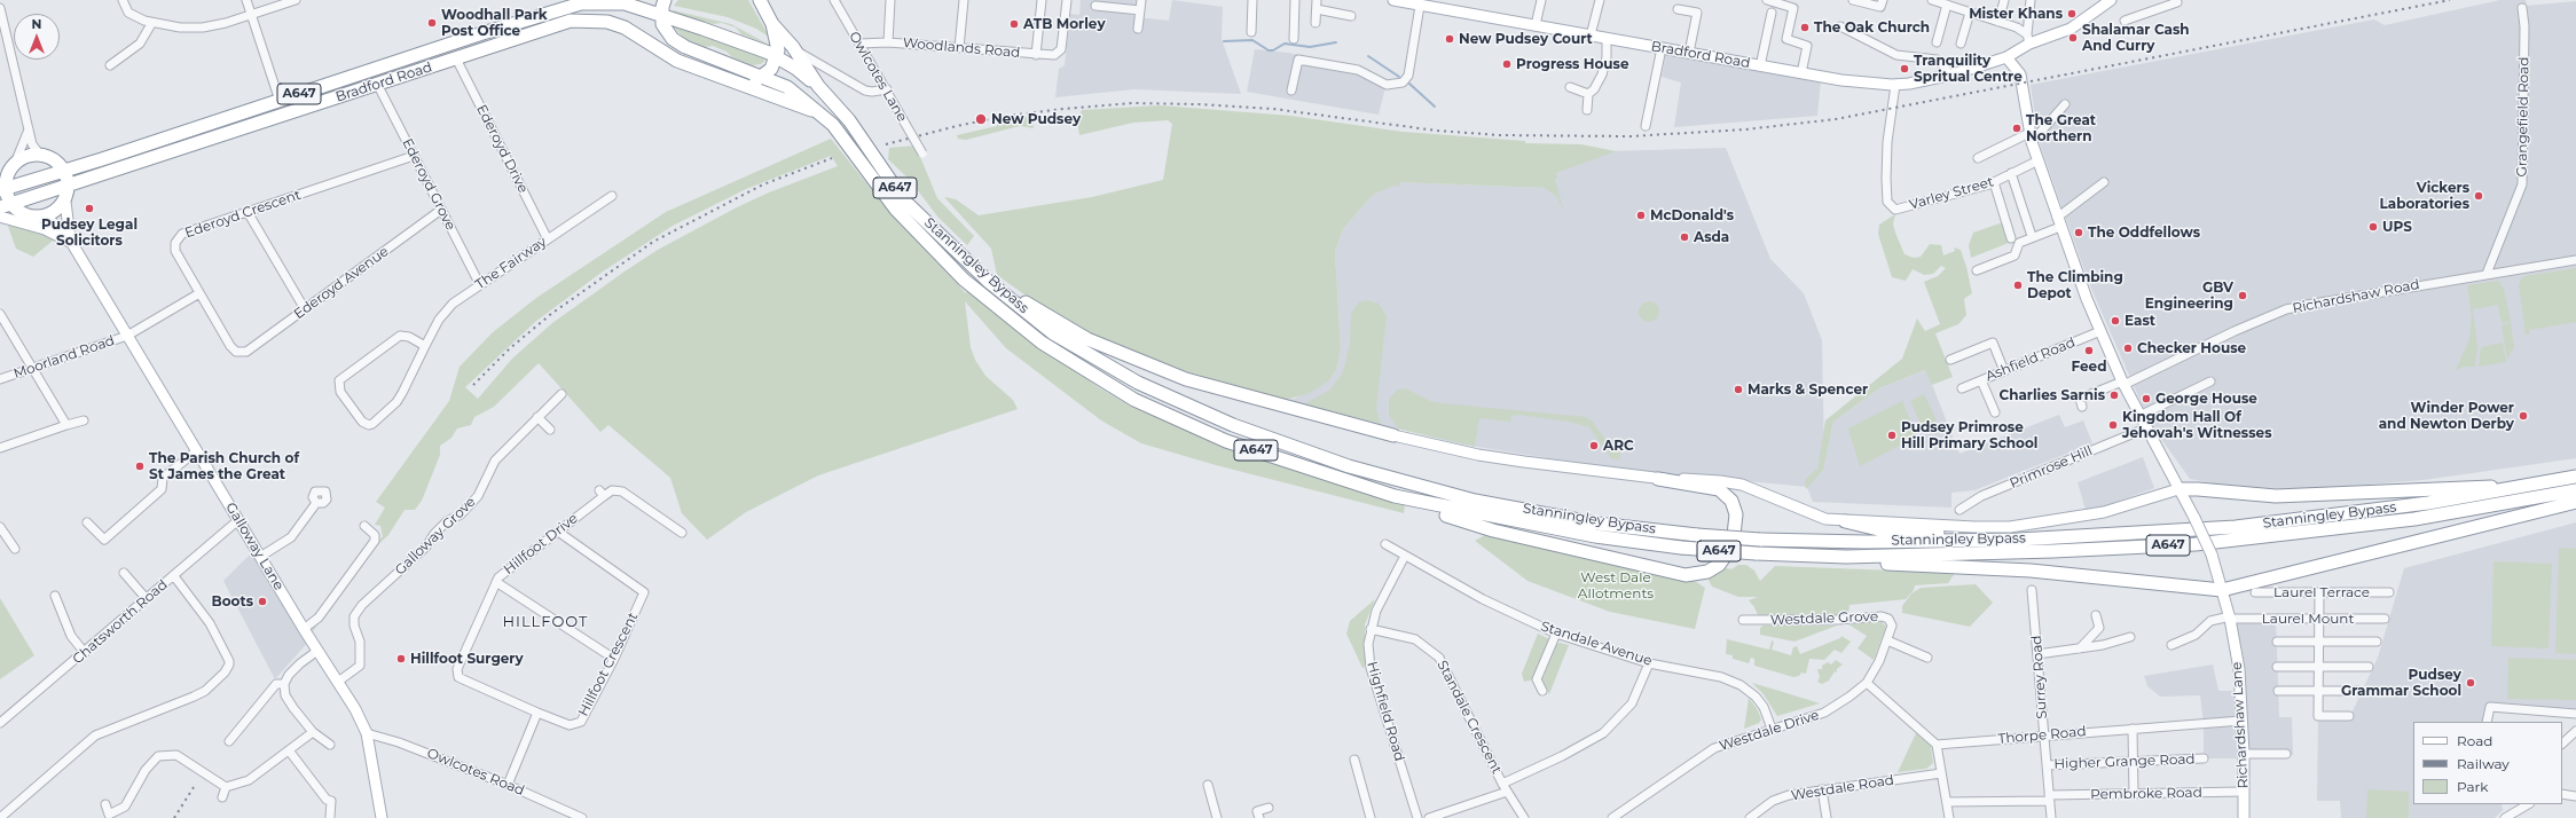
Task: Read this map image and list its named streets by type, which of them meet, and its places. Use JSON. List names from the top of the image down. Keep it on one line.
{"streets":{"highway":["Bradford Road","A647","Stanningley Bypass"],"main road":["Galloway Lane","Richardshaw Lane"],"street":["Woodlands Road","Owlcotes Lane","Grangefield Road","Ederoyd Drive","Ederoyd Grove","Varley Street","Ederoyd Crescent","The Fairway","Ederoyd Avenue","Richardshaw Road","Moorland Road","Ashfield Road","Primrose Hill","Galloway Grove","Hillfoot Drive","Laurel Terrace","Westdale Grove","Laurel Mount","Chatsworth Road","Standale Avenue","Hillfoot Crescent","Surrey Road","Highfield Road","Standale Crescent","Westdale Drive","Thorpe Road","Higher Grange Road","Owlcotes Road","Westdale Road","Pembroke Road"]},"crossings":[["Woodlands Road","Owlcotes Lane"],["Bradford Road","A647"],["Bradford Road","Ederoyd Drive"],["Bradford Road","Ederoyd Grove"],["Bradford Road","Varley Street"],["A647","Stanningley Bypass"],["Grangefield Road","Richardshaw Road"],["Ederoyd Drive","The Fairway"],["Ederoyd Grove","Ederoyd Crescent"],["Ederoyd Grove","The Fairway"],["Ederoyd Grove","Ederoyd Avenue"],["Ederoyd Crescent","Ederoyd Avenue"],["Ederoyd Crescent","Moorland Road"],["Moorland Road","Galloway Lane"],["Galloway Grove","Galloway Lane"],["Hillfoot Drive","Hillfoot Crescent"],["Galloway Lane","Chatsworth Road"],["Galloway Lane","Owlcotes Road"],["Westdale Grove","Westdale Drive"],["Laurel Mount","Richardshaw Lane"],["Standale Avenue","Highfield Road"],["Standale Avenue","Westdale Drive"],["Surrey Road","Thorpe Road"],["Surrey Road","Higher Grange Road"],["Surrey Road","Pembroke Road"],["Highfield Road","Standale Crescent"],["Richardshaw Lane","Thorpe Road"],["Richardshaw Lane","Pembroke Road"]],"districts":["HILLFOOT"],"parks":["West Dale Allotments"],"places":["Mister Khans","Woodhall Park Post Office","ATB Morley","The Oak Church","Shalamar Cash And Curry","New Pudsey Court","Progress House","Tranquility Spritual Centre","New Pudsey","The Great Northern","Vickers Laboratories","Pudsey Legal Solicitors","McDonald's","UPS","The Oddfellows","Asda","The Climbing Depot","GBV Engineering","East","Checker House","Feed","Marks & Spencer","Charlies Sarnis","George House","Winder Power and Newton Derby","Kingdom Hall Of Jehovah's Witnesses","Pudsey Primrose Hill Primary School","ARC","The Parish Church of St James the Great","Boots","Hillfoot Surgery","Pudsey Grammar School"],"legend":["Road","Railway","Park"],"north":"top"}
